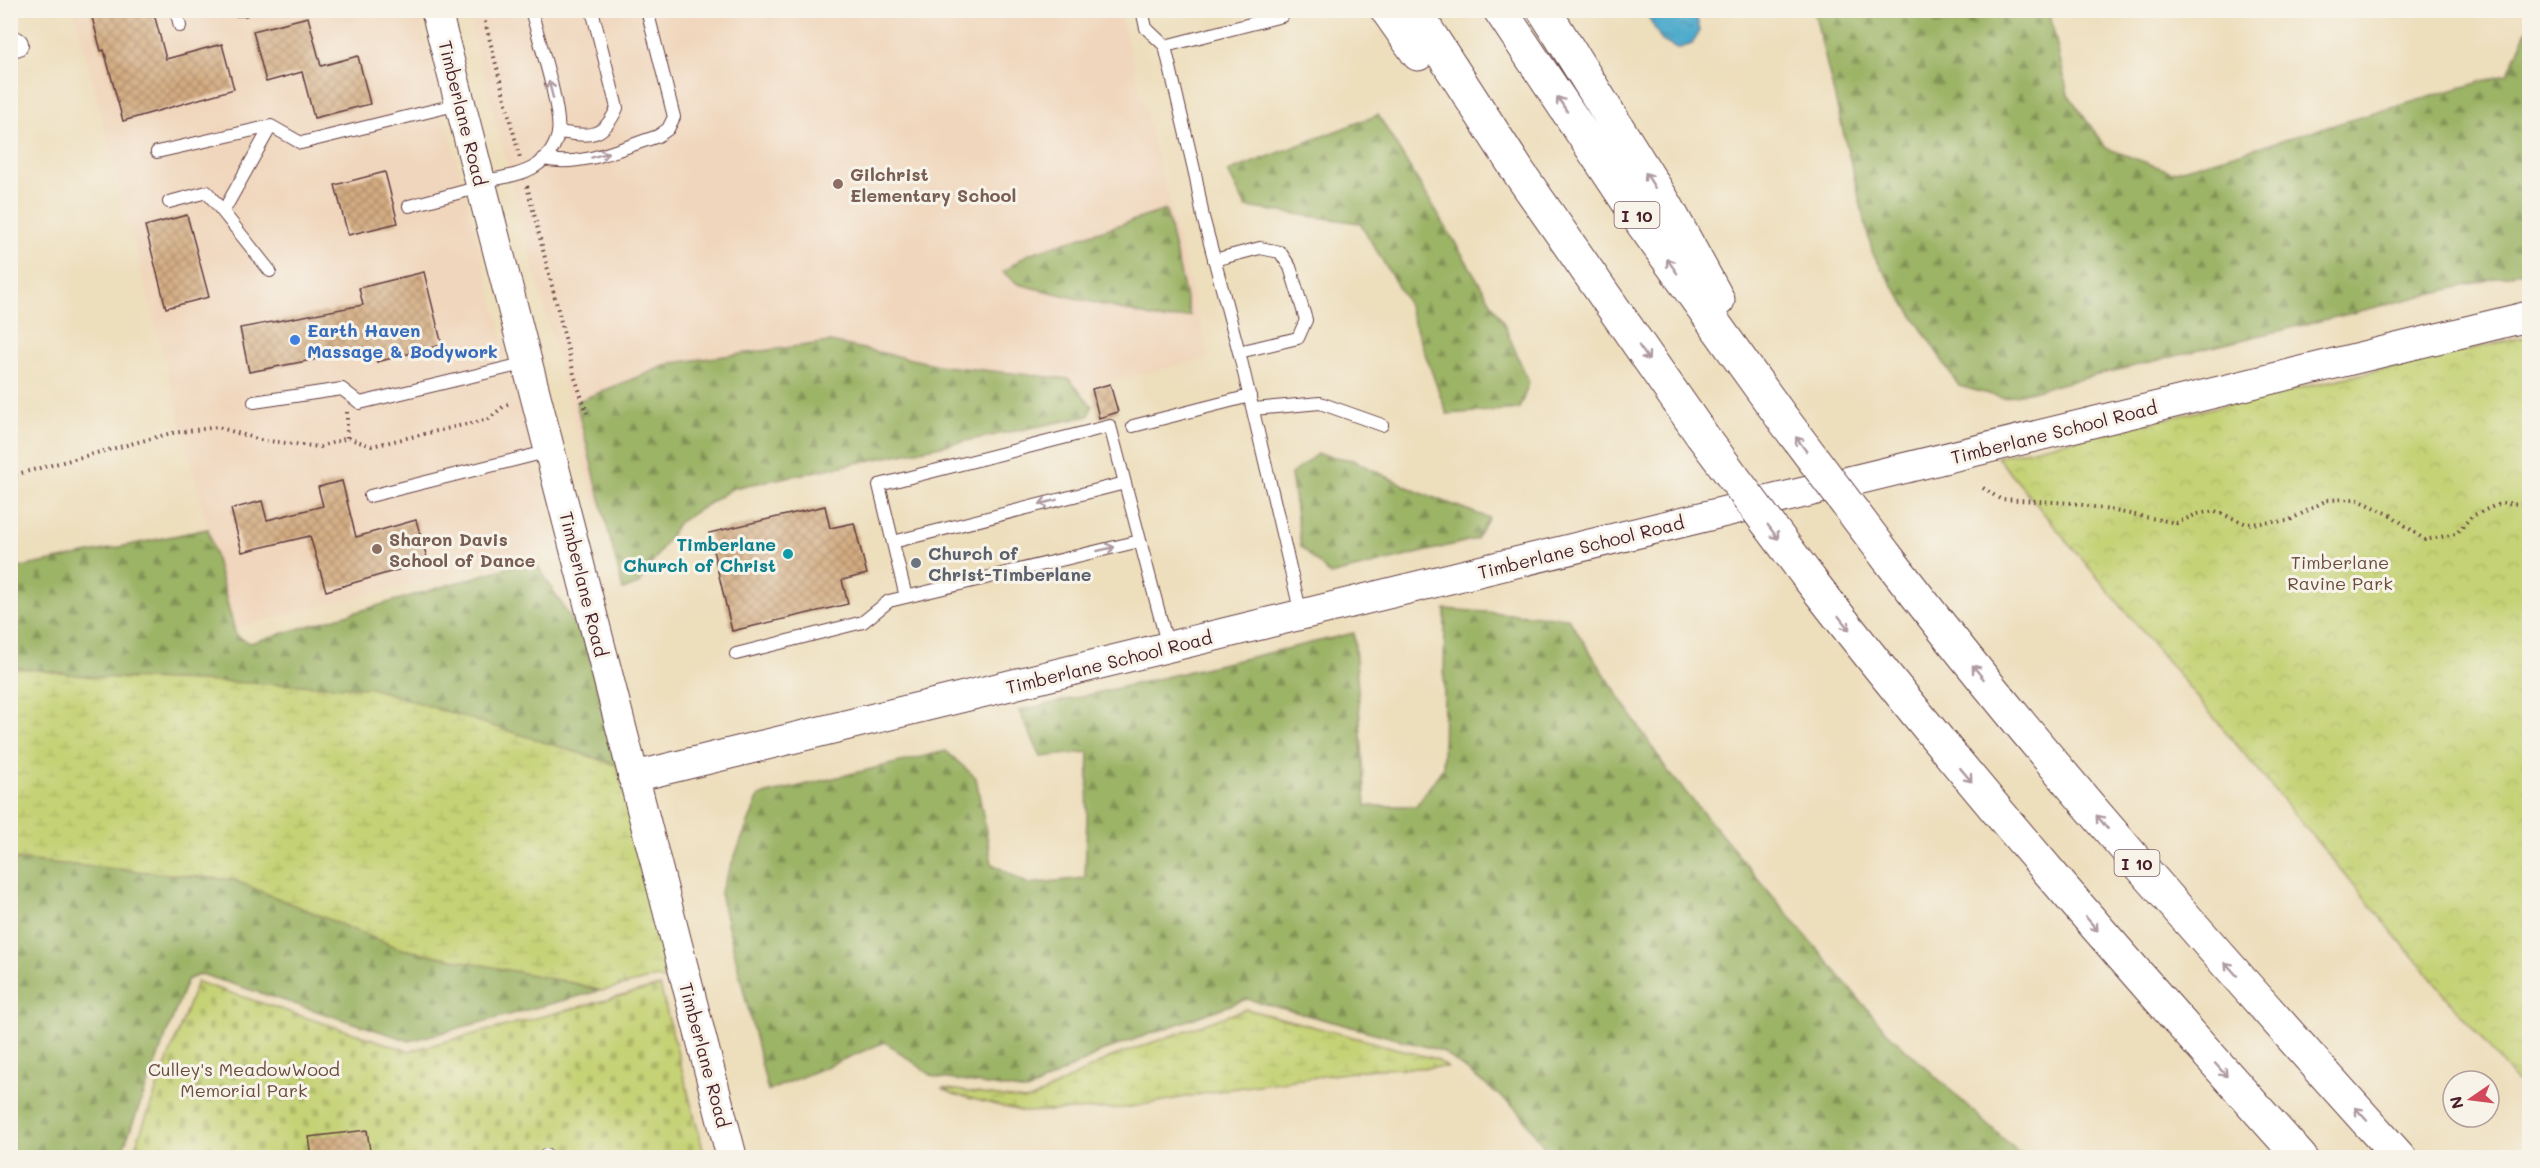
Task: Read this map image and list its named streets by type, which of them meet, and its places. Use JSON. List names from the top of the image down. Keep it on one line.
{"streets":{"highway":["I 10"],"street":["Timberlane Road","Timberlane School Road"]},"crossings":[["Timberlane Road","Timberlane School Road"]],"parks":["Timberlane Ravine Park","Culley's MeadowWood Memorial Park"],"places":["Gilchrist Elementary School","Earth Haven Massage & Bodywork","Sharon Davis School of Dance","Timberlane Church of Christ","Church of Christ-Timberlane"],"north":"left"}
